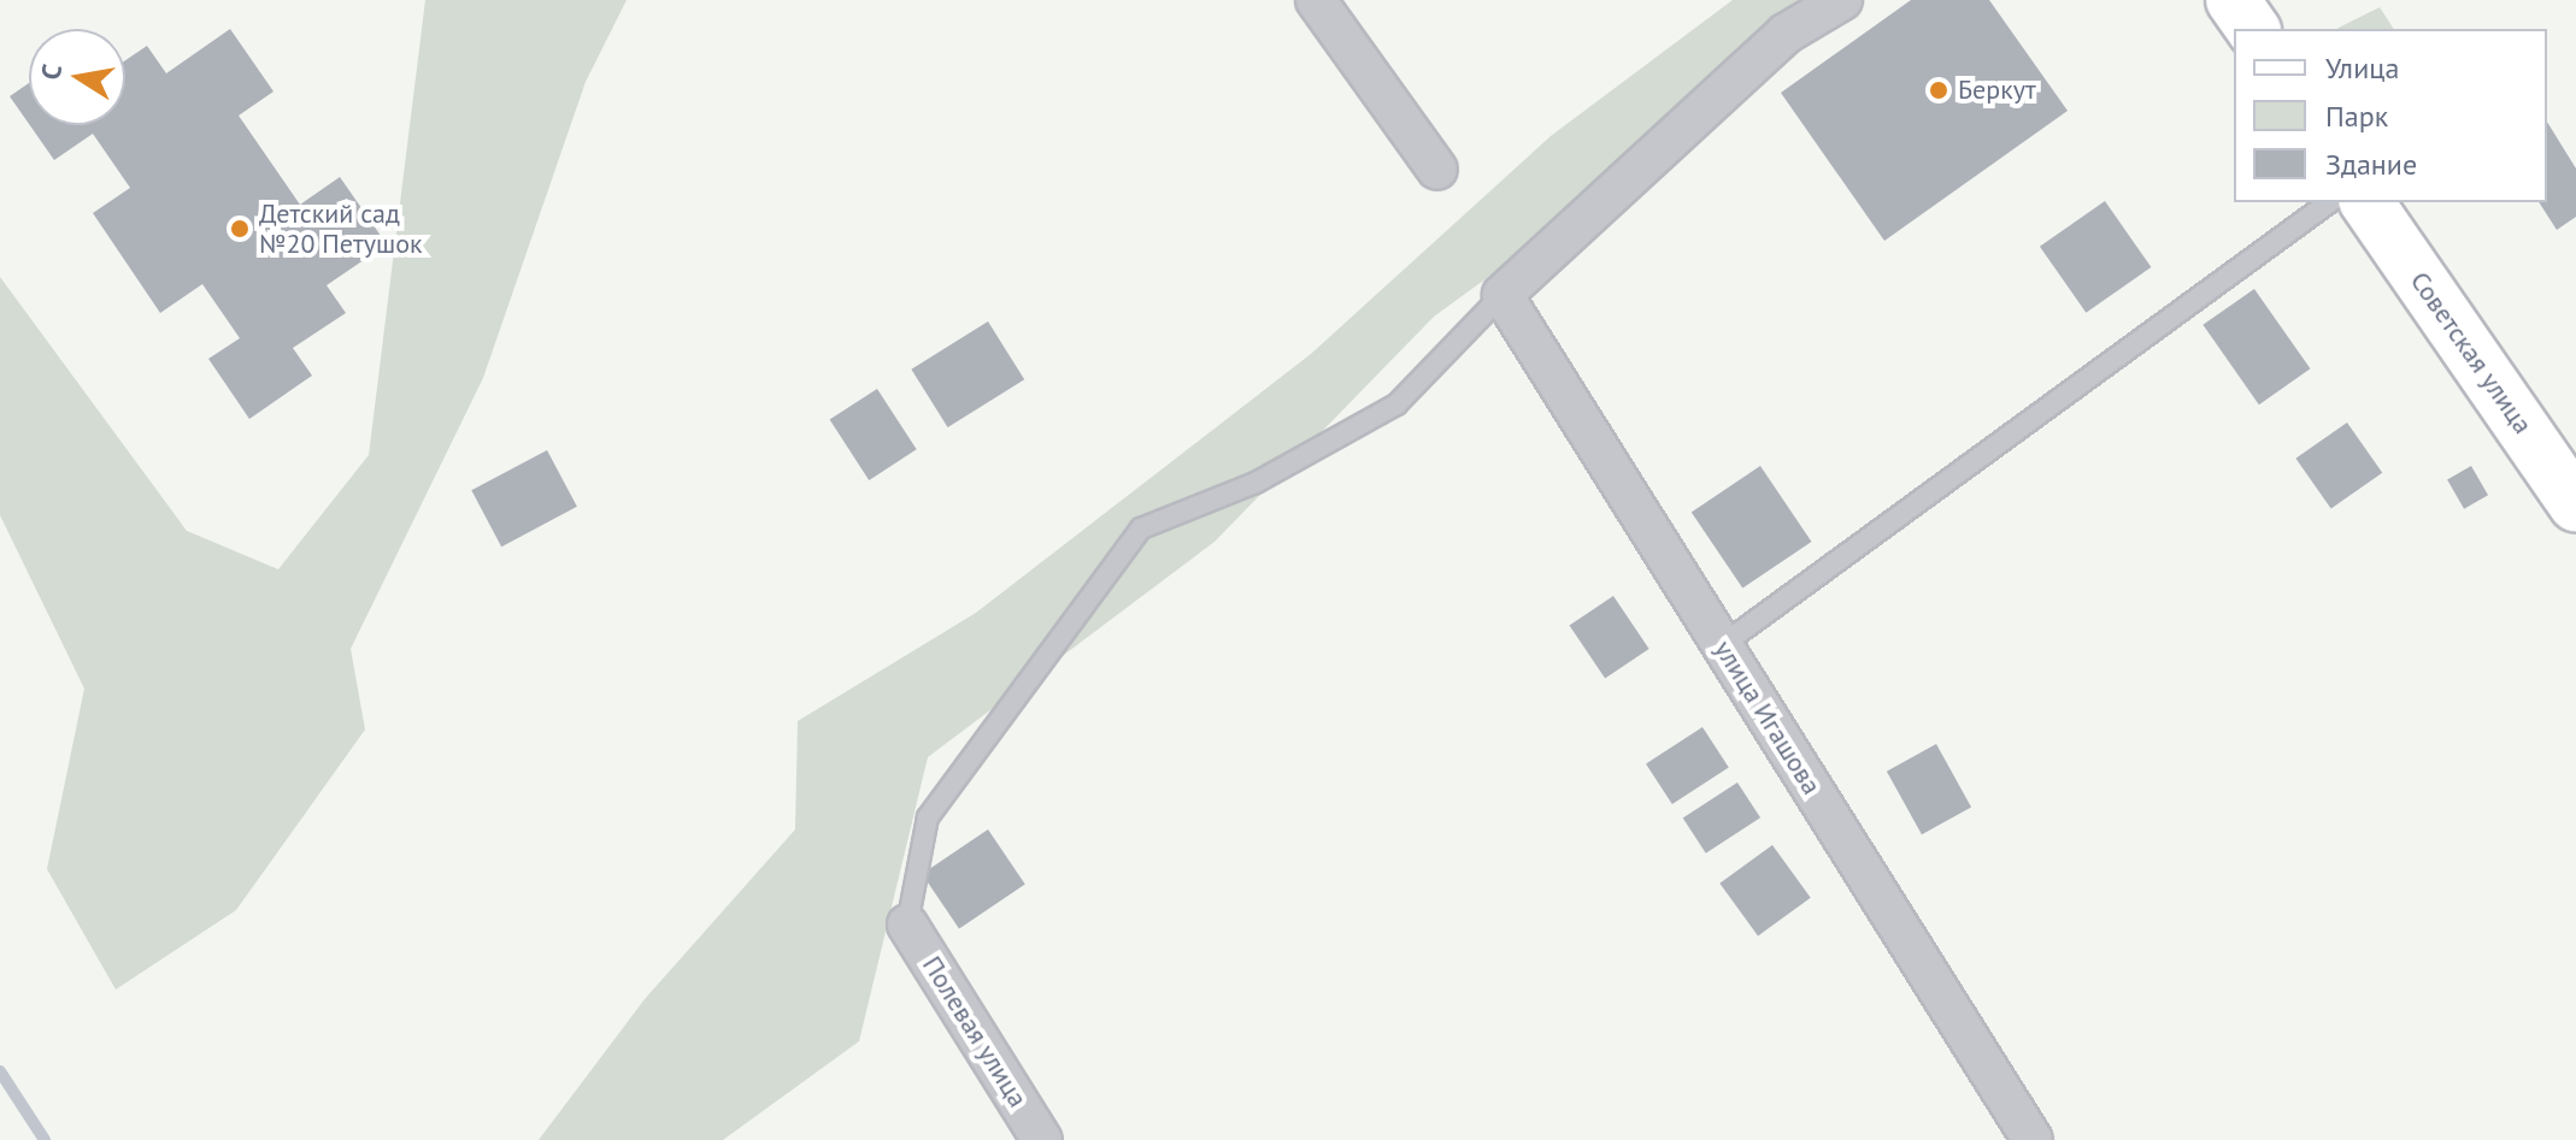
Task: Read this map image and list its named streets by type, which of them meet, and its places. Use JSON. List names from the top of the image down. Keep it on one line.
{"streets":{"main road":["Советская улица"],"street":["улица Игашова","Полевая улица"]},"places":["Беркут","Детский сад №20 Петушок"],"legend":["Улица","Парк","Здание"],"north":"left"}
